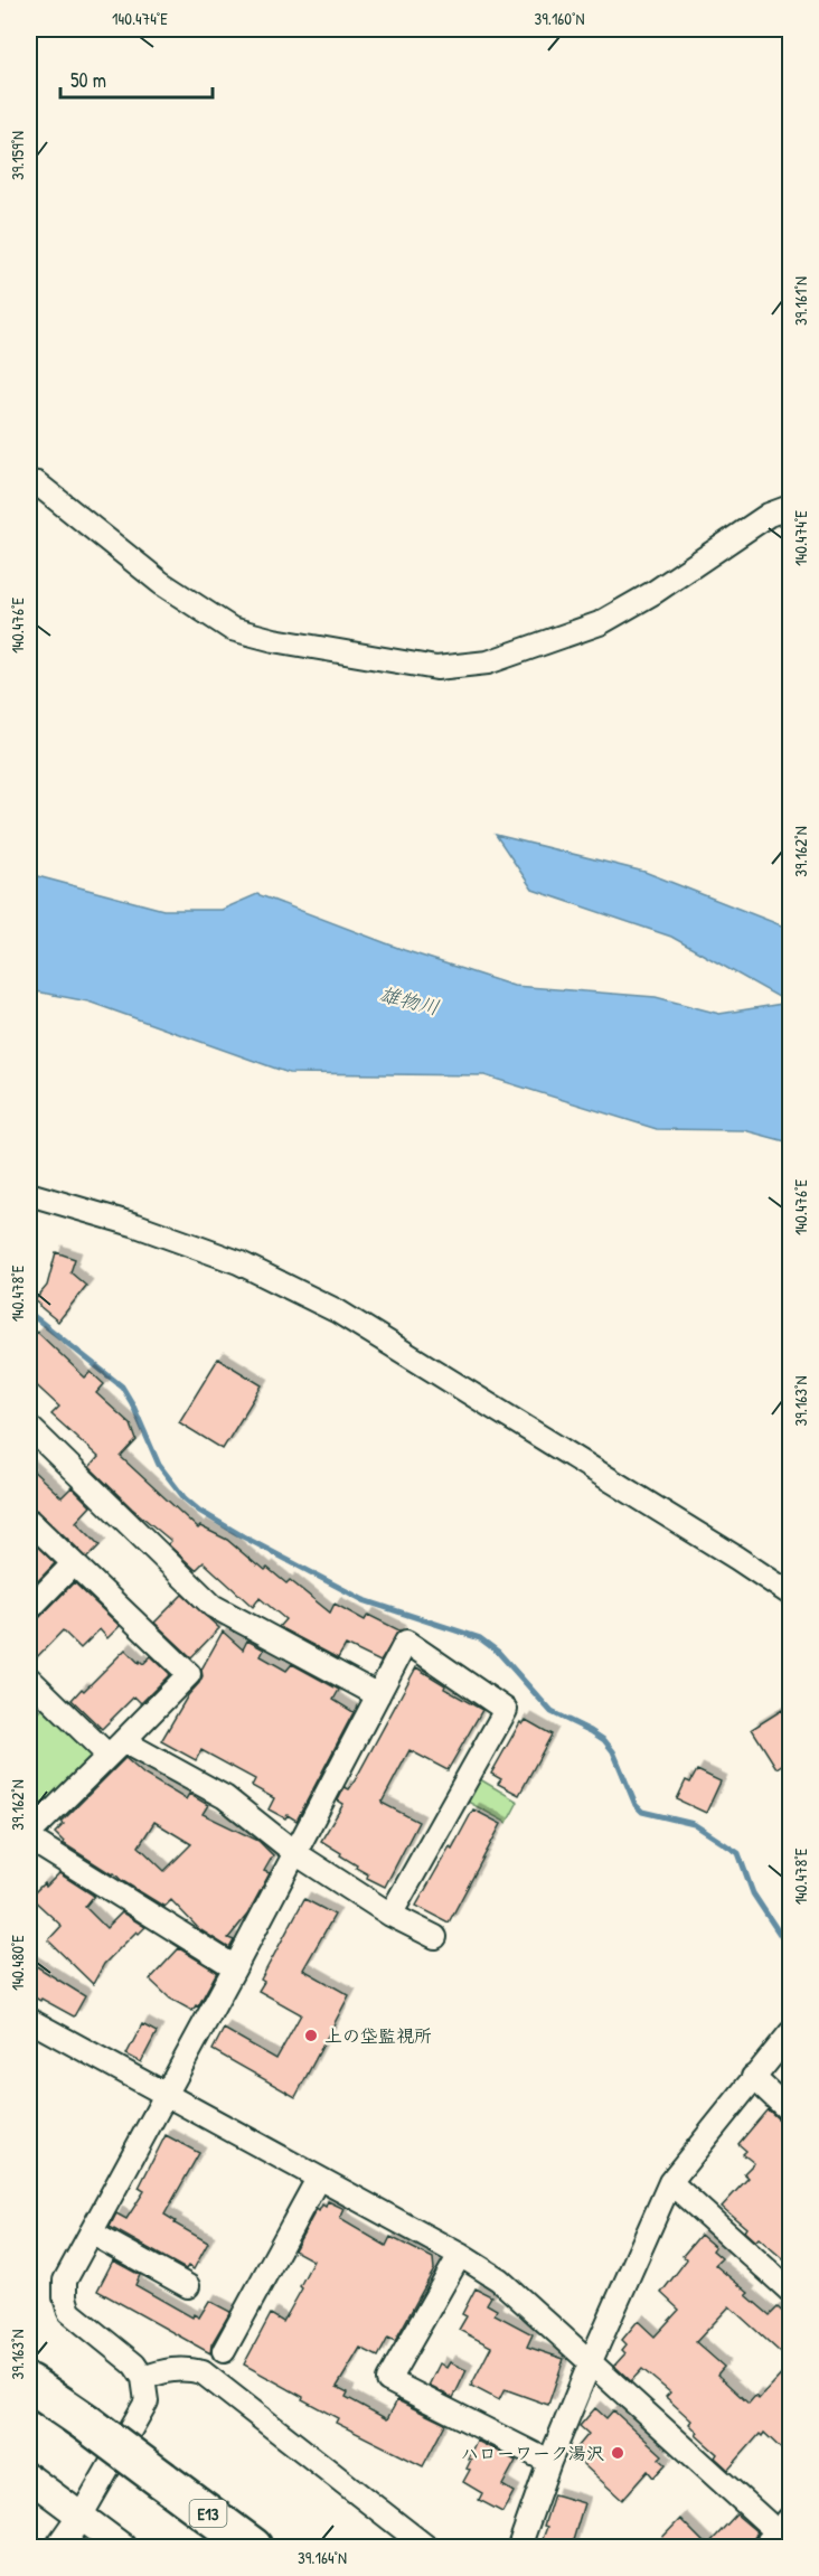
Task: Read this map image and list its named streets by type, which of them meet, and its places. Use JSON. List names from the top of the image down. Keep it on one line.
{"streets":{"highway":["E13"]},"water":["雄物川"],"places":["上の垈監視所","ハローワーク湯沢"],"scale_bar":"50 m","coordinates":["140.474°E","39.160°N","39.159°N","39.161°N","140.476°E","39.162°N","140.478°E","39.163°N","140.480°E","39.164°N"]}
